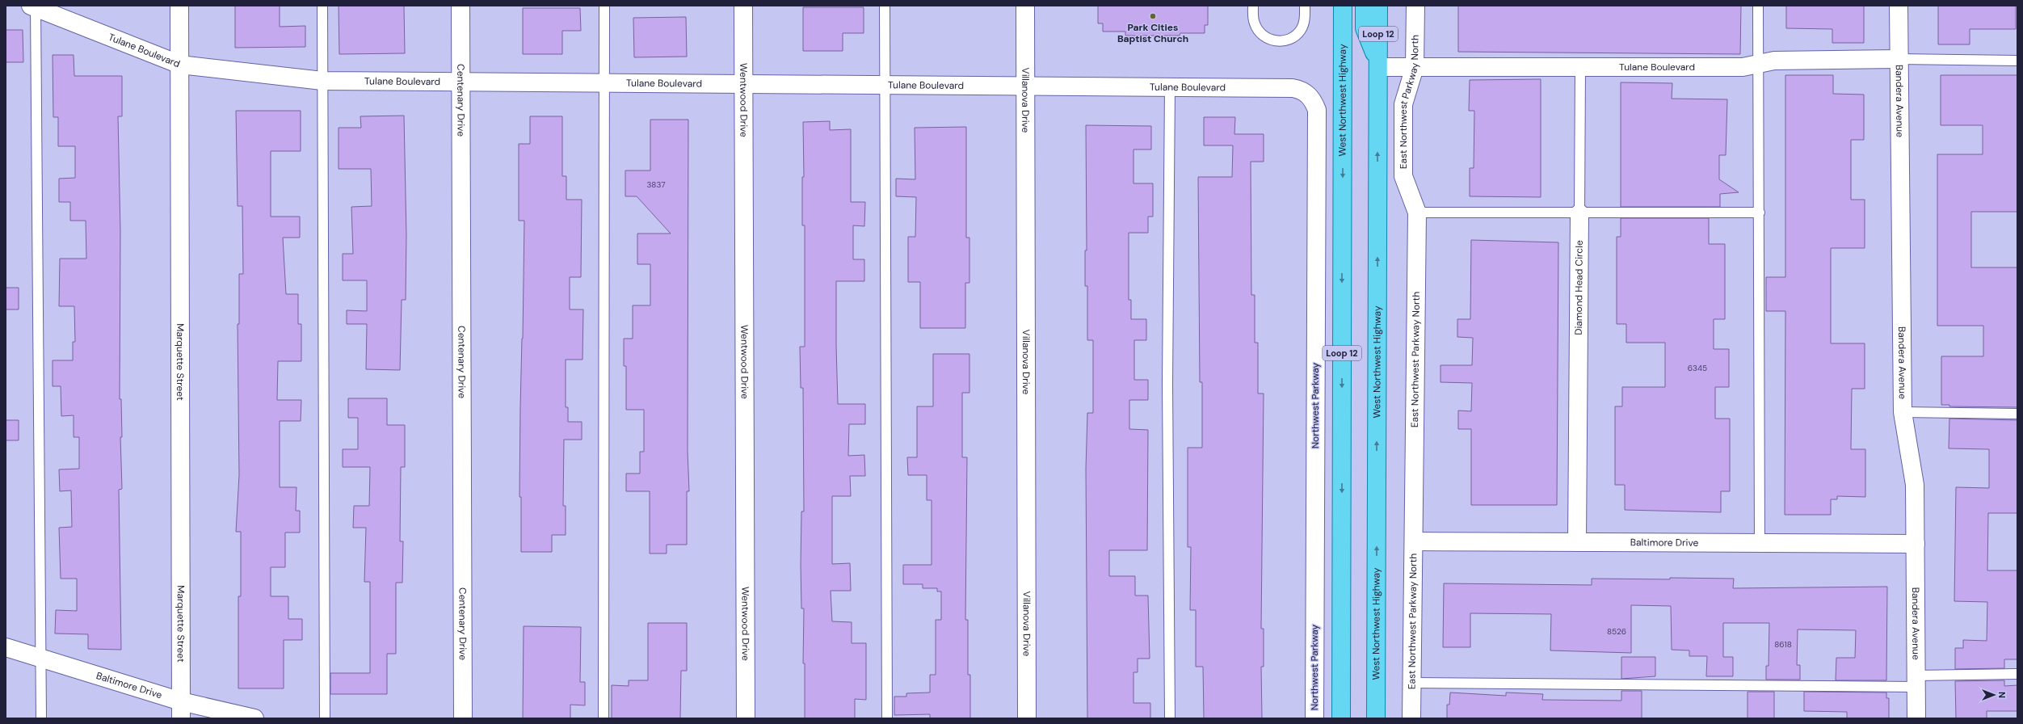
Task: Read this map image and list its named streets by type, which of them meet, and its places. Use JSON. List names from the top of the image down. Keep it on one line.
{"streets":{"main road":["Loop 12","West Northwest Highway"],"street":["Tulane Boulevard","Centenary Drive","Wentwood Drive","Villanova Drive","Bandera Avenue","East Northwest Parkway North","Diamond Head Circle","Marquette Street","Northwest Parkway","Baltimore Drive"]},"crossings":[["Tulane Boulevard","Centenary Drive"],["Tulane Boulevard","Wentwood Drive"],["Tulane Boulevard","Villanova Drive"],["Tulane Boulevard","West Northwest Highway"],["Tulane Boulevard","Bandera Avenue"],["Tulane Boulevard","East Northwest Parkway North"],["Tulane Boulevard","Marquette Street"],["Tulane Boulevard","Northwest Parkway"],["Bandera Avenue","Baltimore Drive"],["East Northwest Parkway North","Baltimore Drive"],["Diamond Head Circle","Baltimore Drive"],["Marquette Street","Baltimore Drive"]],"places":["Park Cities Baptist Church"],"house_numbers":["3837","6345","8526","8618"],"north":"right"}
